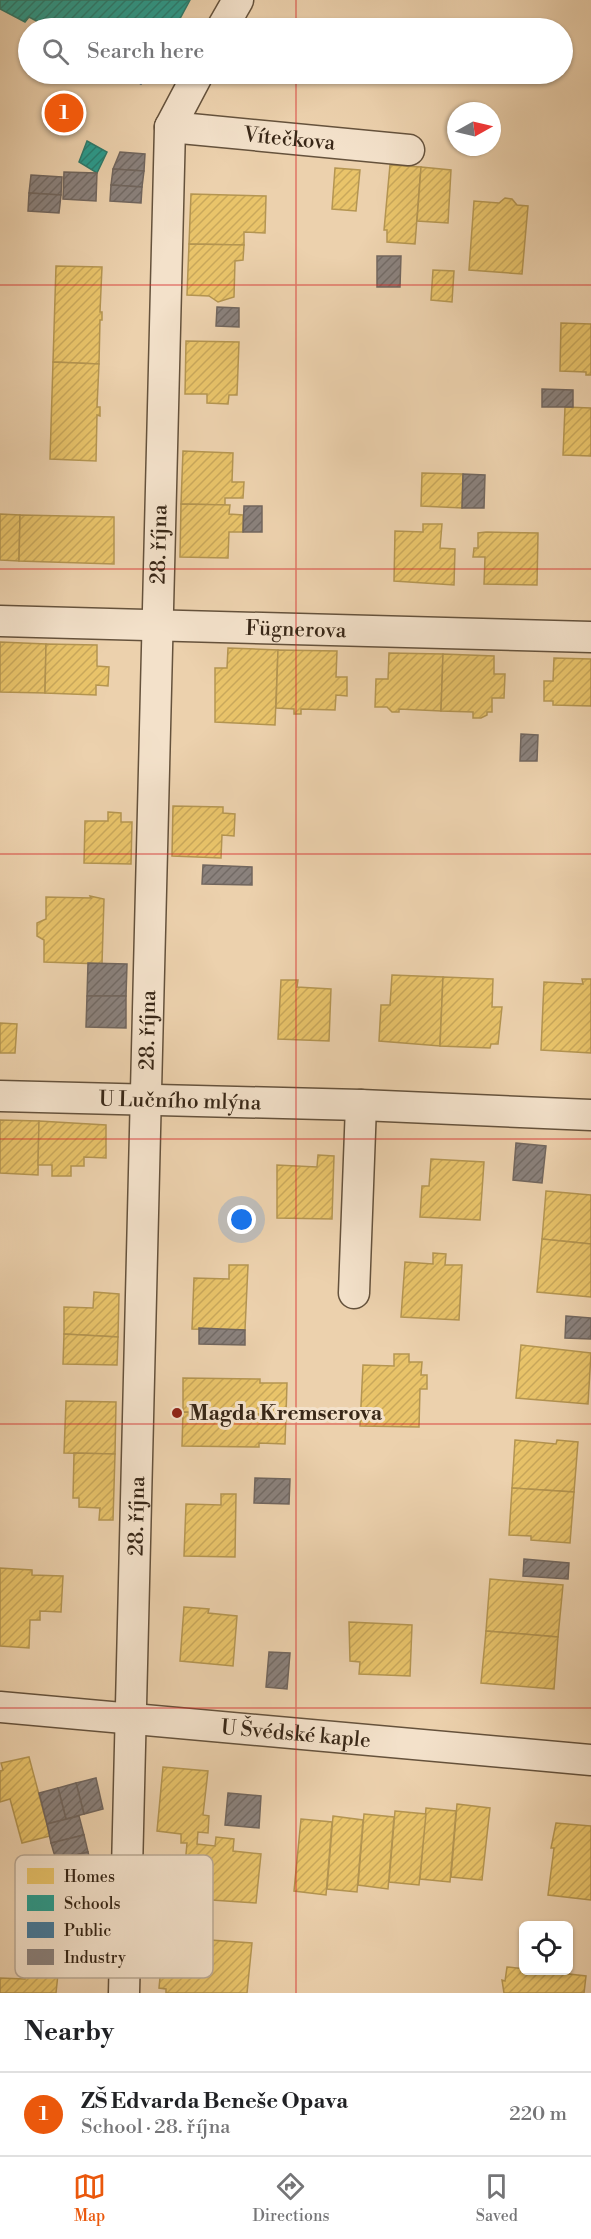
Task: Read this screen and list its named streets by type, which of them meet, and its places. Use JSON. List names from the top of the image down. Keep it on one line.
{"streets":{"street":["Vítečkova","28. října","Fügnerova","U Lučního mlýna","U Švédské kaple"]},"crossings":[["Vítečkova","28. října"],["28. října","Fügnerova"],["28. října","U Lučního mlýna"],["28. října","U Švédské kaple"]],"places":["Magda Kremserova"],"legend":["Homes","Schools","Public","Industry"],"north":"right","page":{"search":"Search here","pins":"1","heading":"Nearby","list":[{"mark":"1","name":"ZŠ Edvarda Beneše Opava","note":"School · 28. října","value":"220 m"}],"nav":["Map","Directions","Saved"]}}
